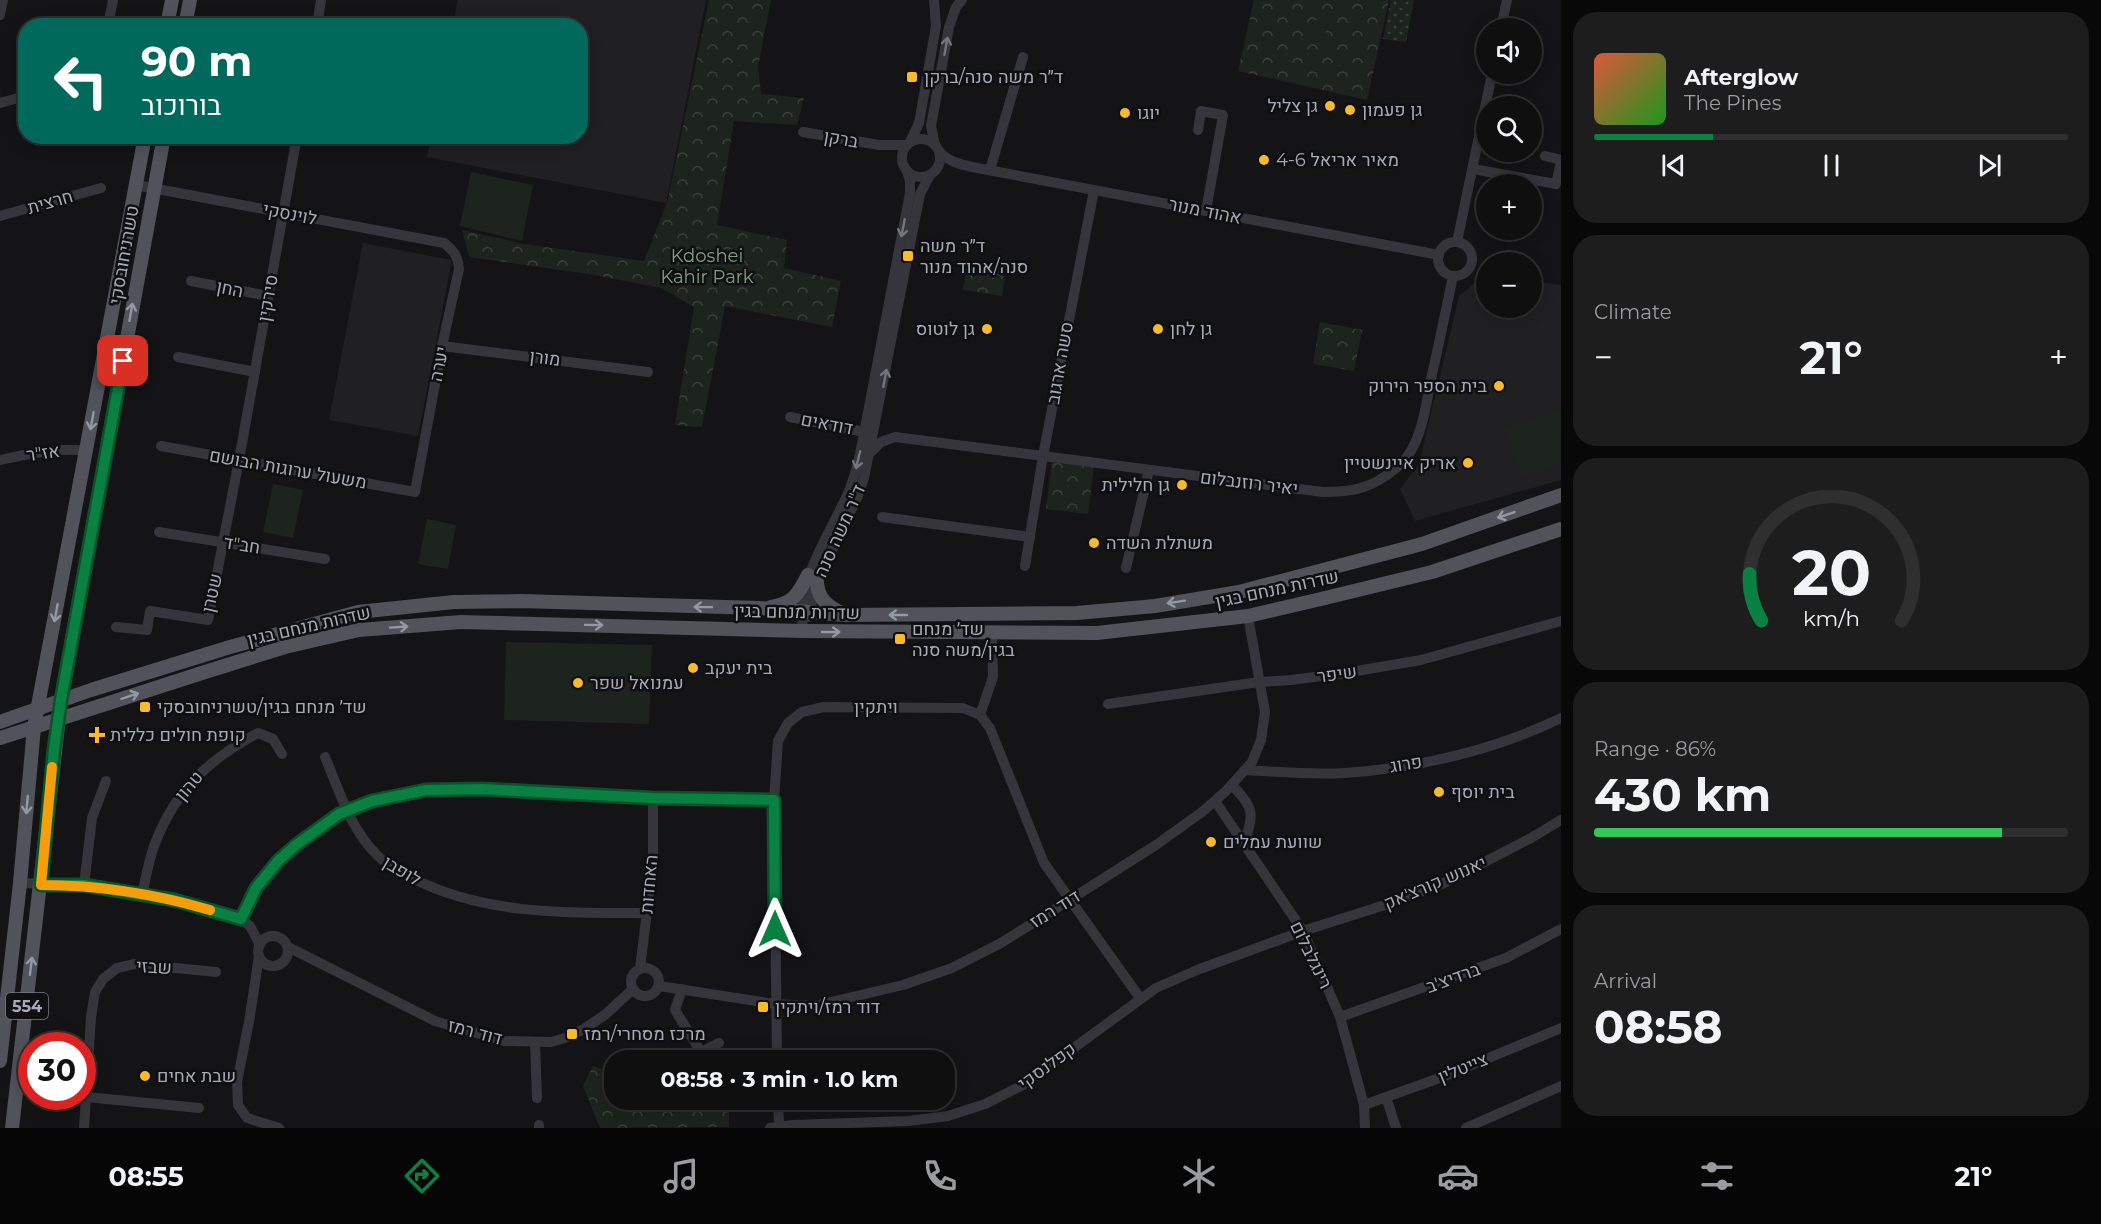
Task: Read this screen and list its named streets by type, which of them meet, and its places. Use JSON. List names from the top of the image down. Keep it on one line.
{"streets":{"main road":["טשרניחובסקי","שדרות מנחם בגין","554"],"street":["ברקן","חרצית","אהוד מנור","לוינסקי","החן","סירקין","מורן","סשה ארגוב","יערה","דודאים","אז\"ר","משעול ערוגות הבושם","יאיר רוזנבלום","ד\"ר משה סנה","חב\"ד","שטרן","שיפר","ויתקין","פרוג","טהון","לופבן","יאנוש קורצ'אק","האחדות","דוד רמז","רינגלבלום","שבזי","ברדיצ'ב","קפלנסקי","צייטלין"]},"crossings":[["ברקן","אהוד מנור"],["ברקן","ד\"ר משה סנה"],["אהוד מנור","סשה ארגוב"],["אהוד מנור","יאיר רוזנבלום"],["אהוד מנור","ד\"ר משה סנה"],["לוינסקי","טשרניחובסקי"],["לוינסקי","סירקין"],["לוינסקי","יערה"],["טשרניחובסקי","אז\"ר"],["טשרניחובסקי","שדרות מנחם בגין"],["החן","סירקין"],["סירקין","משעול ערוגות הבושם"],["סירקין","שטרן"],["מורן","יערה"],["סשה ארגוב","יאיר רוזנבלום"],["יערה","משעול ערוגות הבושם"],["דודאים","ד\"ר משה סנה"],["משעול ערוגות הבושם","שטרן"],["ד\"ר משה סנה","שדרות מנחם בגין"],["חב\"ד","שטרן"],["שדרות מנחם בגין","דוד רמז"],["שיפר","דוד רמז"],["ויתקין","דוד רמז"],["פרוג","דוד רמז"],["לופבן","האחדות"],["יאנוש קורצ'אק","רינגלבלום"],["יאנוש קורצ'אק","קפלנסקי"],["האחדות","דוד רמז"],["דוד רמז","רינגלבלום"],["רינגלבלום","ברדיצ'ב"],["רינגלבלום","קפלנסקי"],["רינגלבלום","צייטלין"]],"parks":["Kdoshei Kahir Park"],"places":{"transit":["ד״ר משה סנה/ברקן","ד״ר משה סנה/אהוד מנור","שד׳ מנחם בגין/משה סנה","שד׳ מנחם בגין/טשרניחובסקי","דוד רמז/ויתקין","מרכז מסחרי/רמז"],"other":["גן צליל","גן פעמון","יוגו","מאיר אריאל 4-6","גן לוטוס","גן לחן","בית הספר הירוק","אריק איינשטיין","גן חלילית","משתלת השדה","בית יעקב","עמנואל שפר","בית יוסף","שוועת עמלים","שבת אחים"],"health":["קופת חולים כללית"]},"page":{"map_buttons":["+","−"],"turn":["90 m","בורוכוב"],"song":["Afterglow","The Pines"],"tile":["Climate",["Range · 86%","430 km"],["Arrival","08:58"]],"heat":["−","21°","+"],"limit":"30","trip":"08:58 · 3 min · 1.0 km","tabs":["08:55","21°"],"gauge":["20","km/h"]}}
